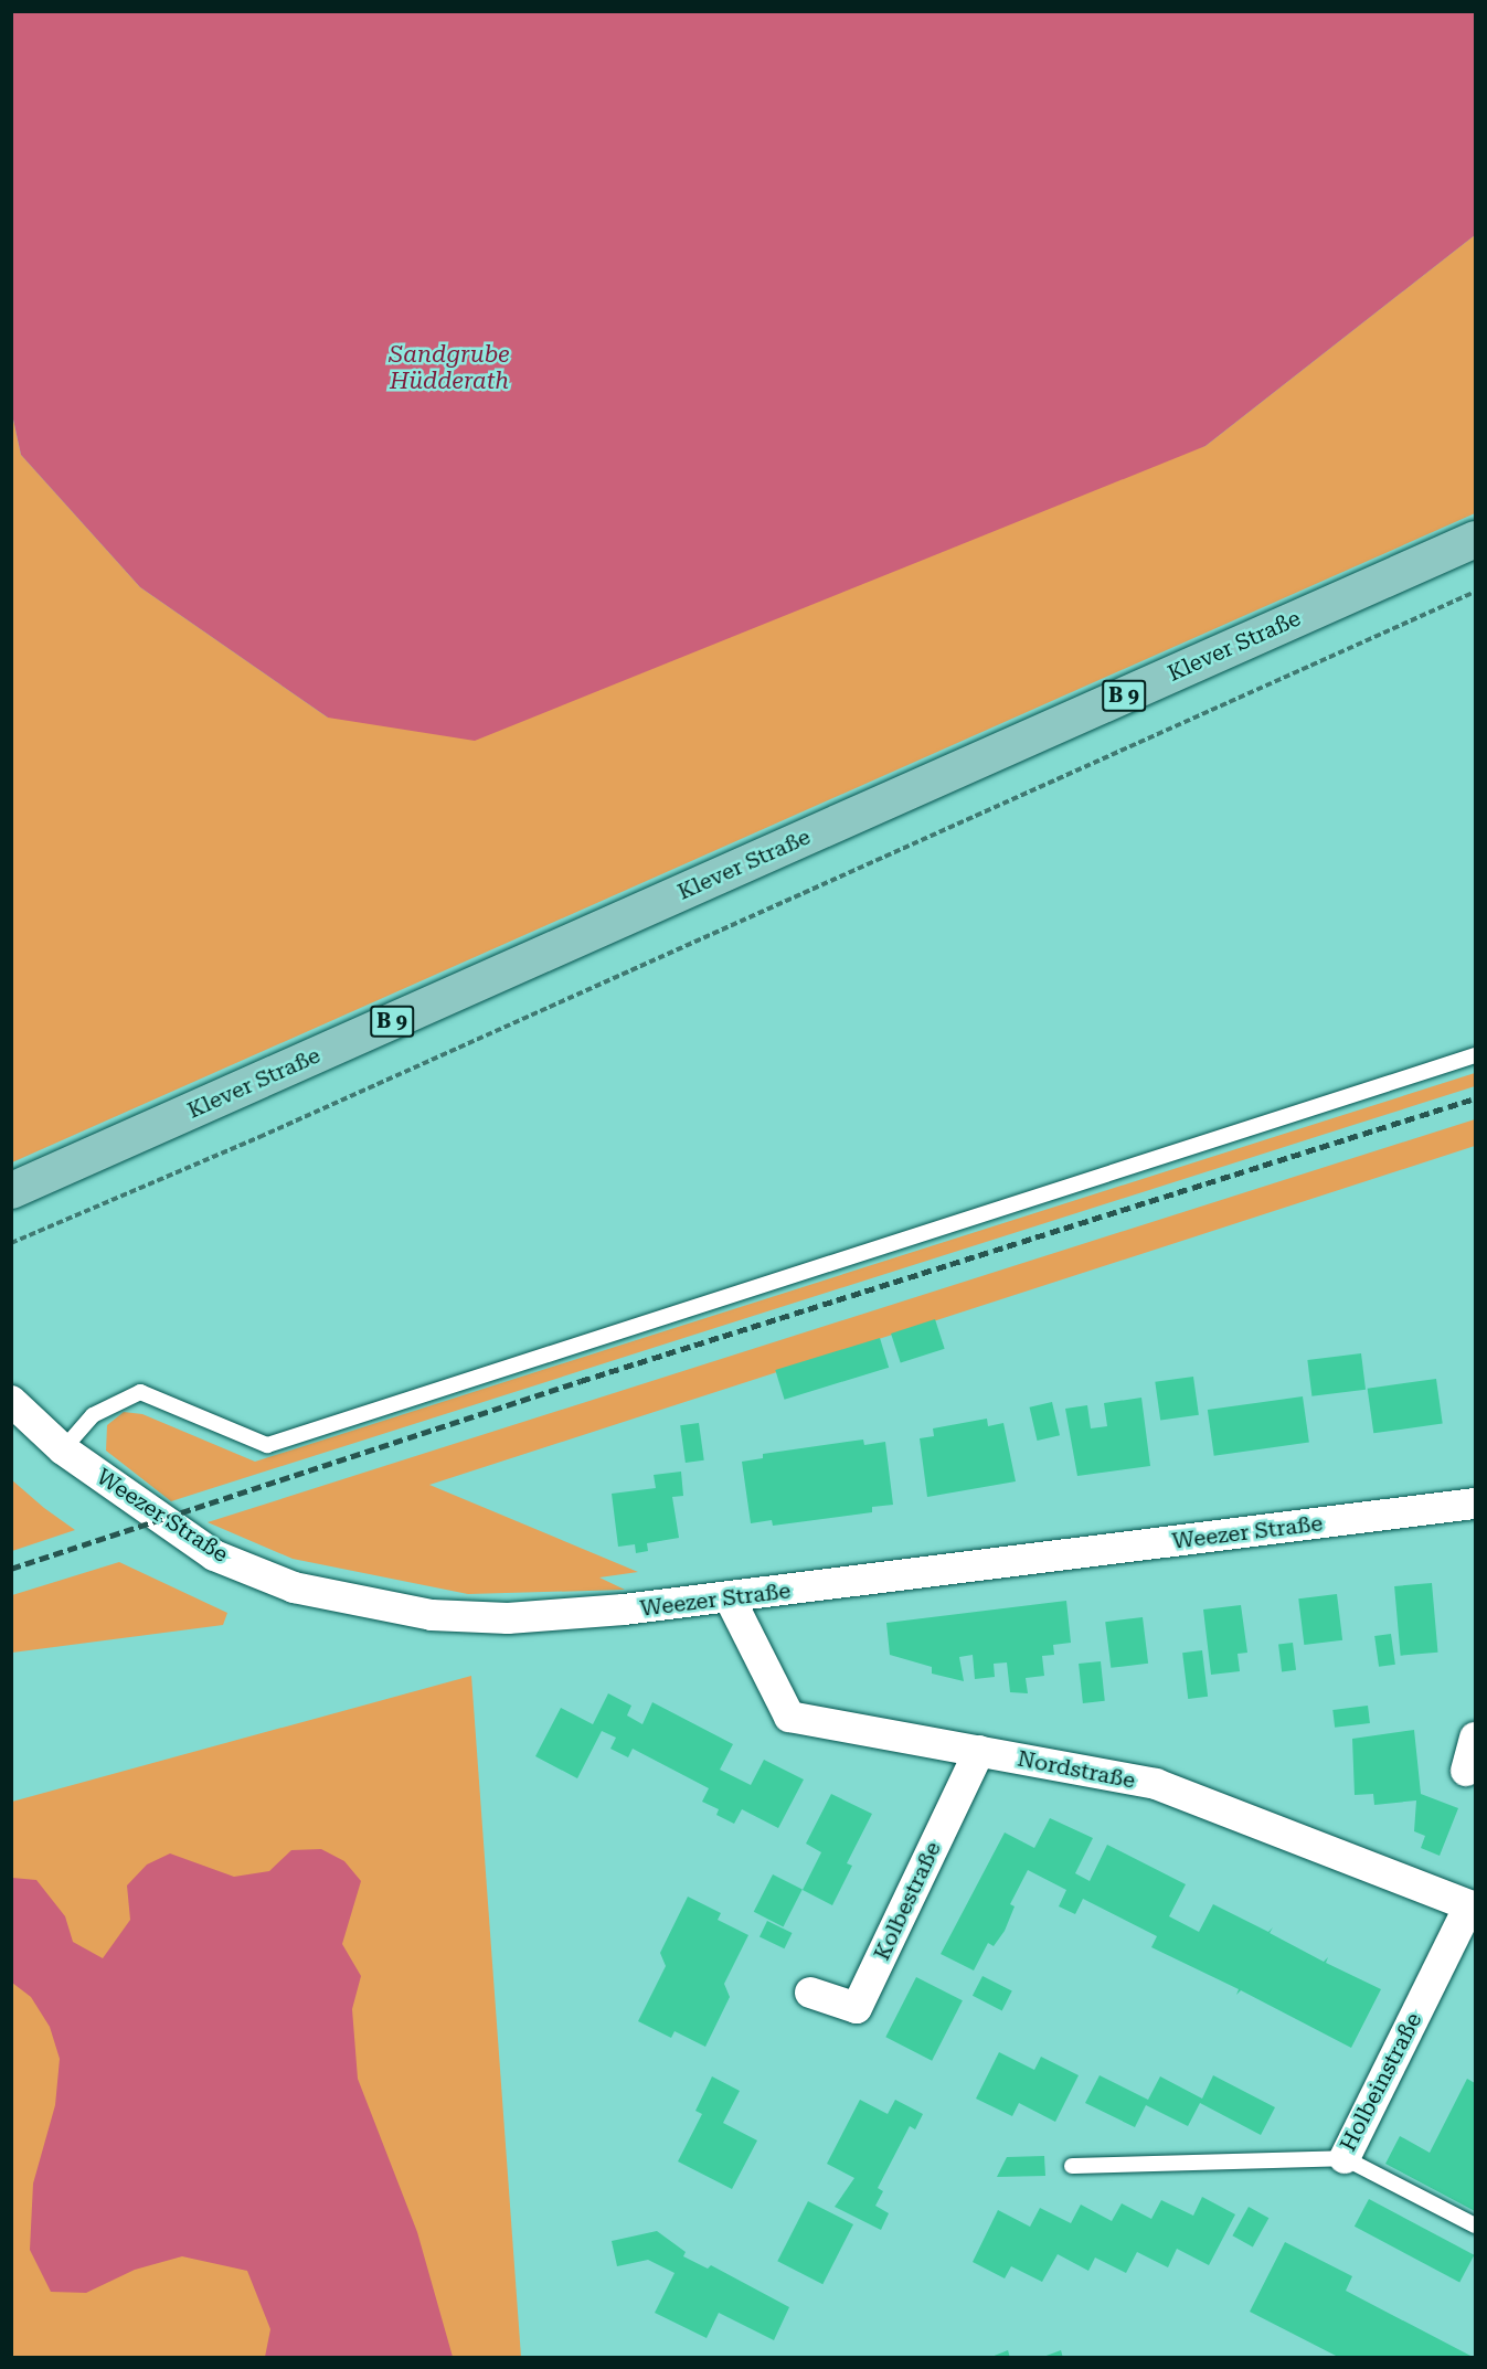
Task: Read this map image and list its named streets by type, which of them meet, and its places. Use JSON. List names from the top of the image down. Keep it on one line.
{"streets":{"main road":["Klever Straße","B 9"],"street":["Weezer Straße","Nordstraße","Kolbestraße","Holbeinstraße"]},"crossings":[["Weezer Straße","Nordstraße"],["Nordstraße","Kolbestraße"],["Nordstraße","Holbeinstraße"]],"water":["Sandgrube Hüdderath"]}
